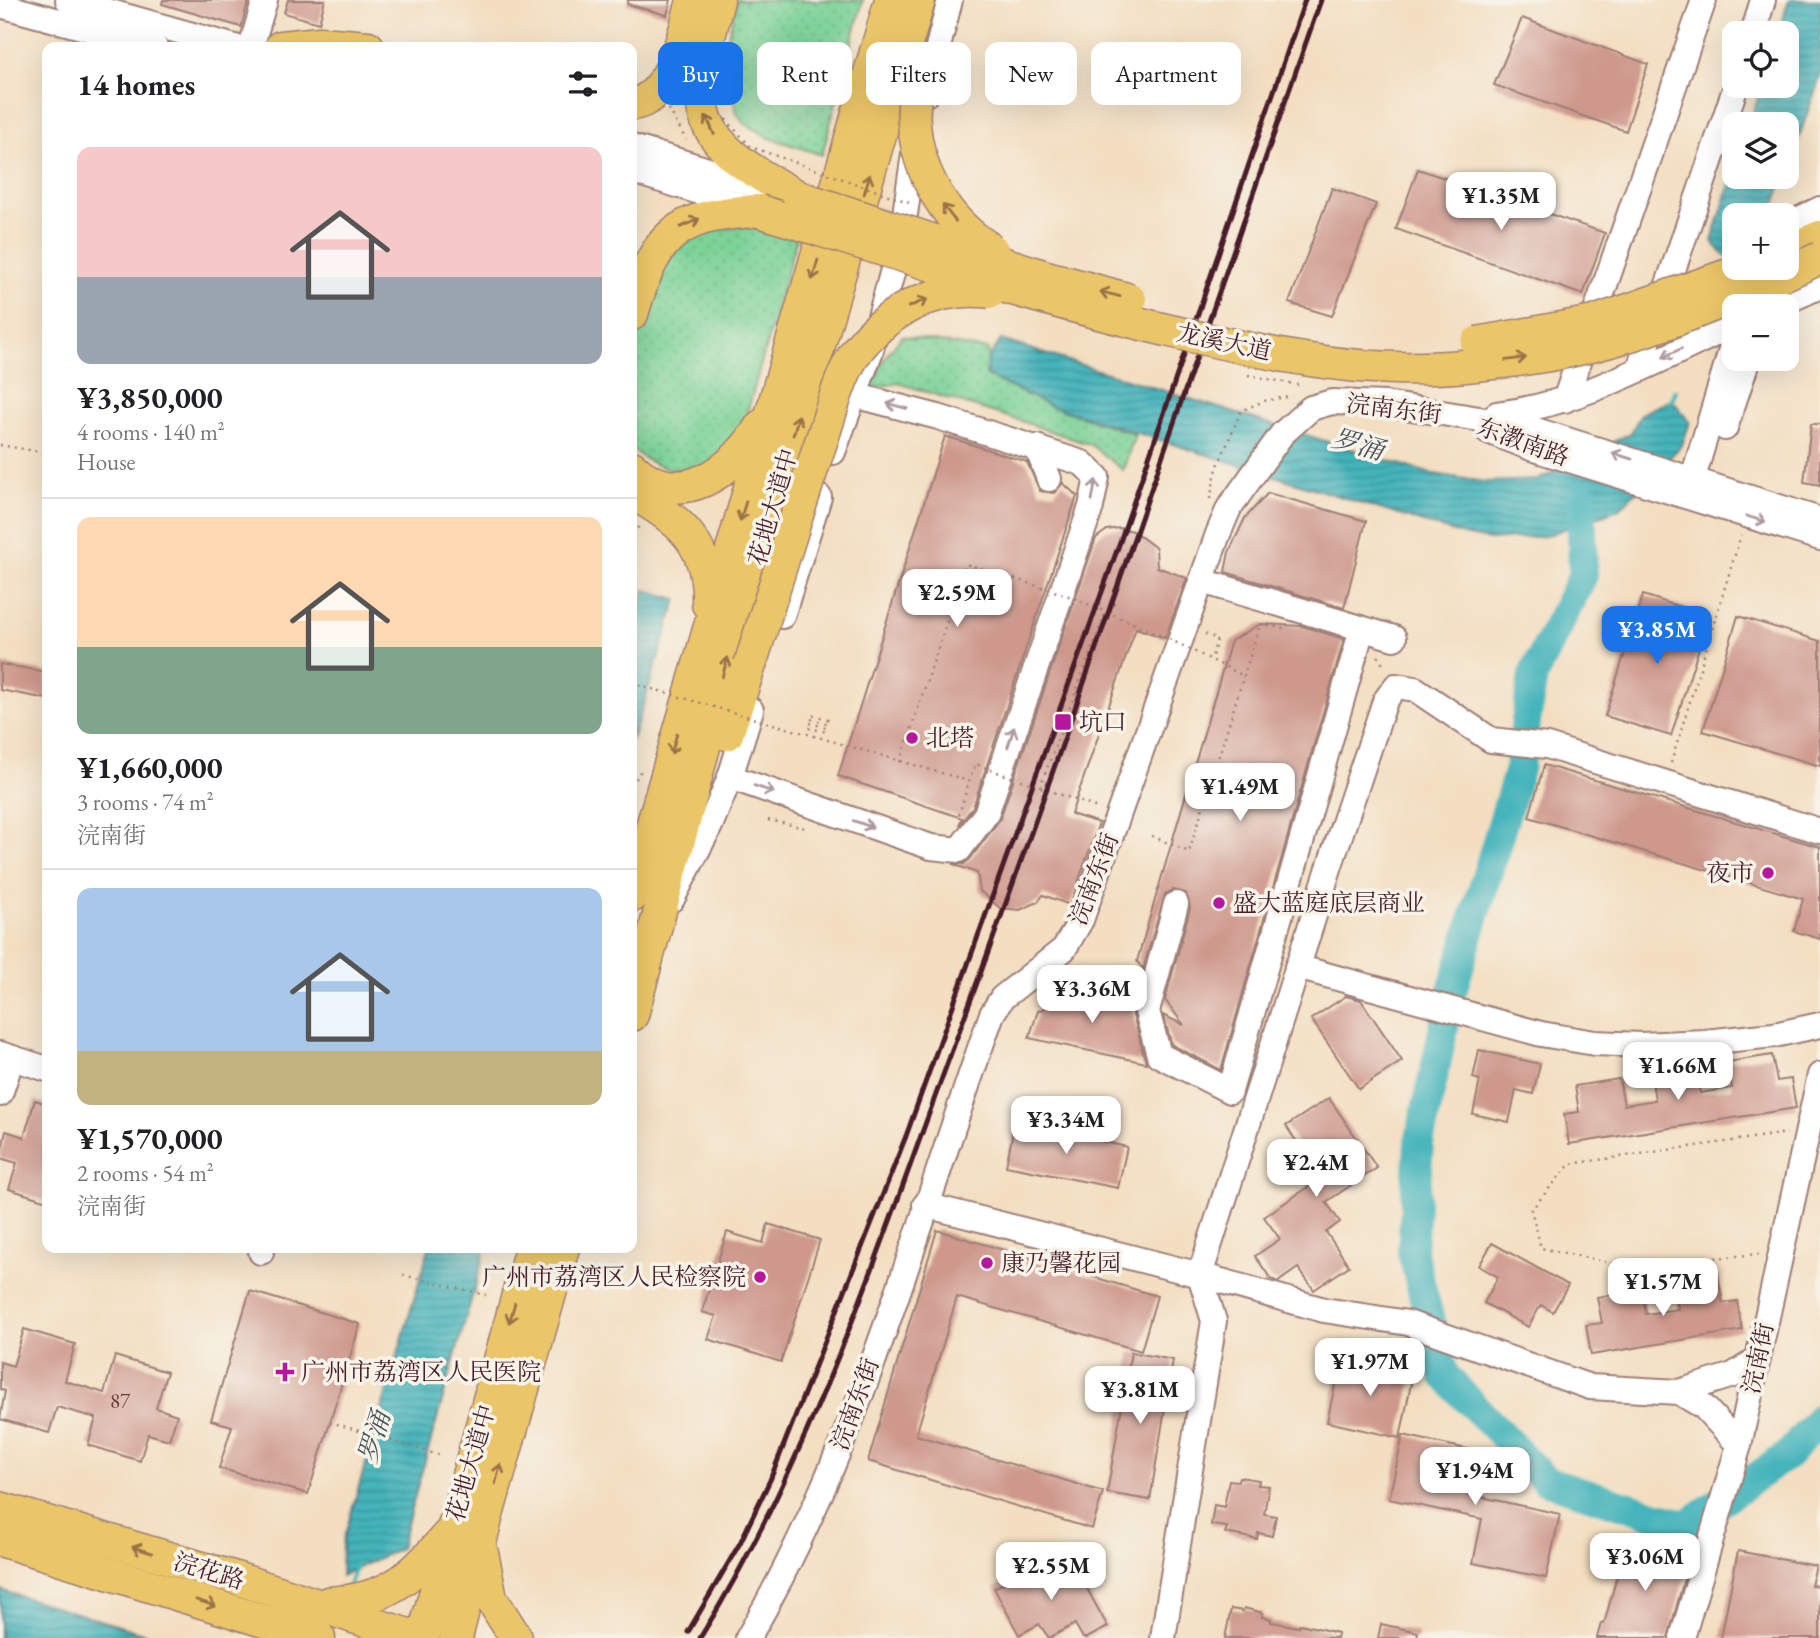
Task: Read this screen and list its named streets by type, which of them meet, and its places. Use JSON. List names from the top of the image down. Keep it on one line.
{"streets":{"main road":["龙溪大道","花地大道中","浣花路"],"street":["浣南东街","东漖南路","浣南街"]},"crossings":[["浣南东街","东漖南路"]],"water":["罗涌"],"places":{"transit":["坑口"],"other":["北塔","夜市","盛大蓝庭底层商业","康乃馨花园","广州市荔湾区人民检察院"],"health":["广州市荔湾区人民医院"]},"house_numbers":["87"],"page":{"map_buttons":["+","−"],"chip":["Buy","Rent","Filters","New","Apartment"],"heading":"14 homes","list":[{"name":"¥3,850,000","note":"4 rooms · 140 m² · House"},{"name":"¥1,660,000","note":"3 rooms · 74 m² · 浣南街"},{"name":"¥1,570,000","note":"2 rooms · 54 m² · 浣南街"}],"price":["¥1.35M","¥2.59M","¥3.85M","¥1.49M","¥3.36M","¥1.66M","¥3.34M","¥2.4M","¥1.57M","¥1.97M","¥3.81M","¥1.94M","¥3.06M","¥2.55M"]}}
